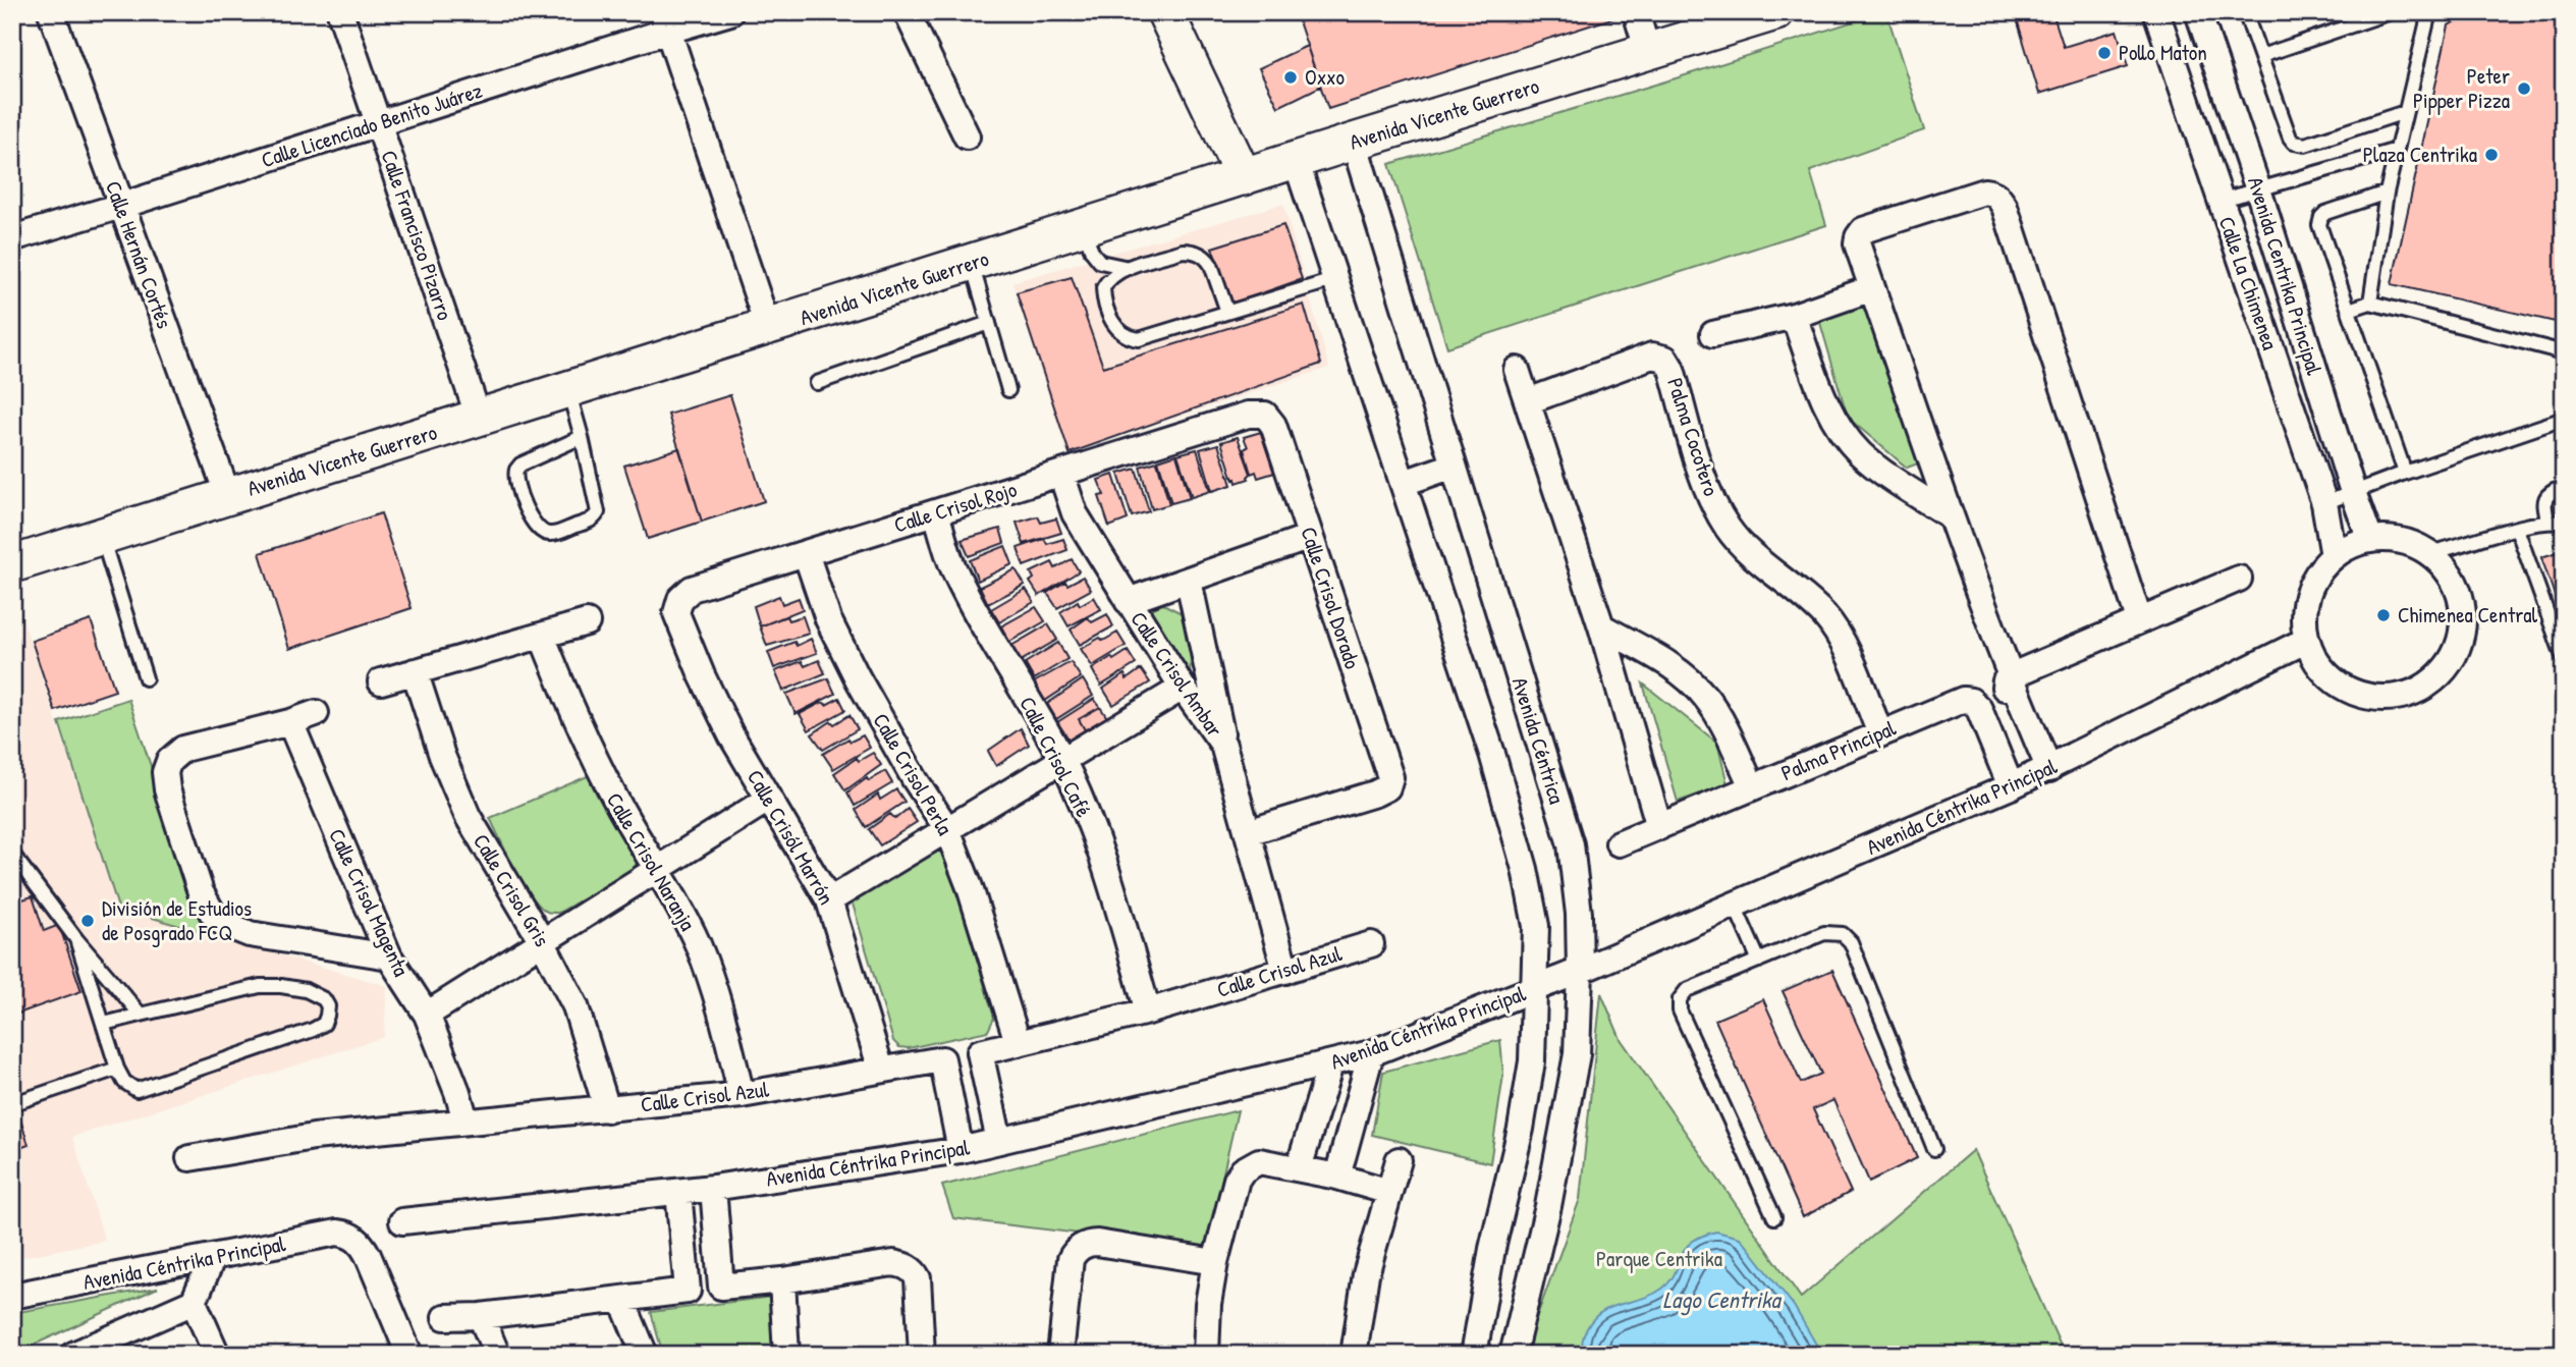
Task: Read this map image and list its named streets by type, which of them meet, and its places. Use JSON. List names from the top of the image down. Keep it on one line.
{"streets":{"main road":["Avenida Vicente Guerrero"],"street":["Calle Licenciado Benito Juárez","Calle Francisco Pizarro","Calle Hernán Cortés","Avenida Centrika Principal","Calle La Chimenea","Palma Cocotero","Calle Crisol Rojo","Calle Crisol Dorado","Calle Crisol Ambar","Avenida Céntrica","Palma Principal","Calle Crisol Café","Calle Crisol Perla","Avenida Céntrika Principal","Calle Crisól Marrón","Calle Crisol Naranja","Calle Crisol Gris","Calle Crisol Magenta","Calle Crisol Azul"]},"crossings":[["Avenida Vicente Guerrero","Calle Francisco Pizarro"],["Avenida Vicente Guerrero","Calle Hernán Cortés"],["Avenida Vicente Guerrero","Avenida Céntrica"],["Calle Licenciado Benito Juárez","Calle Francisco Pizarro"],["Calle Licenciado Benito Juárez","Calle Hernán Cortés"],["Avenida Centrika Principal","Calle La Chimenea"],["Avenida Centrika Principal","Avenida Céntrika Principal"],["Calle La Chimenea","Avenida Céntrika Principal"],["Palma Cocotero","Palma Principal"],["Calle Crisol Rojo","Calle Crisol Dorado"],["Calle Crisol Rojo","Calle Crisol Ambar"],["Calle Crisol Rojo","Calle Crisol Café"],["Calle Crisol Rojo","Calle Crisol Perla"],["Calle Crisol Rojo","Calle Crisól Marrón"],["Calle Crisol Dorado","Calle Crisol Ambar"],["Calle Crisol Ambar","Calle Crisol Azul"],["Avenida Céntrica","Avenida Céntrika Principal"],["Palma Principal","Avenida Céntrika Principal"],["Calle Crisol Café","Calle Crisol Azul"],["Calle Crisol Perla","Calle Crisol Azul"],["Avenida Céntrika Principal","Calle Crisol Azul"],["Calle Crisól Marrón","Calle Crisol Azul"],["Calle Crisol Naranja","Calle Crisol Azul"],["Calle Crisol Gris","Calle Crisol Azul"],["Calle Crisol Magenta","Calle Crisol Azul"]],"water":["Lago Centrika"],"parks":["Parque Centrika"],"places":["Pollo Maton","Oxxo","Peter Pipper Pizza","Plaza Centrika","Chimenea Central","División de Estudios de Posgrado FCQ"]}
